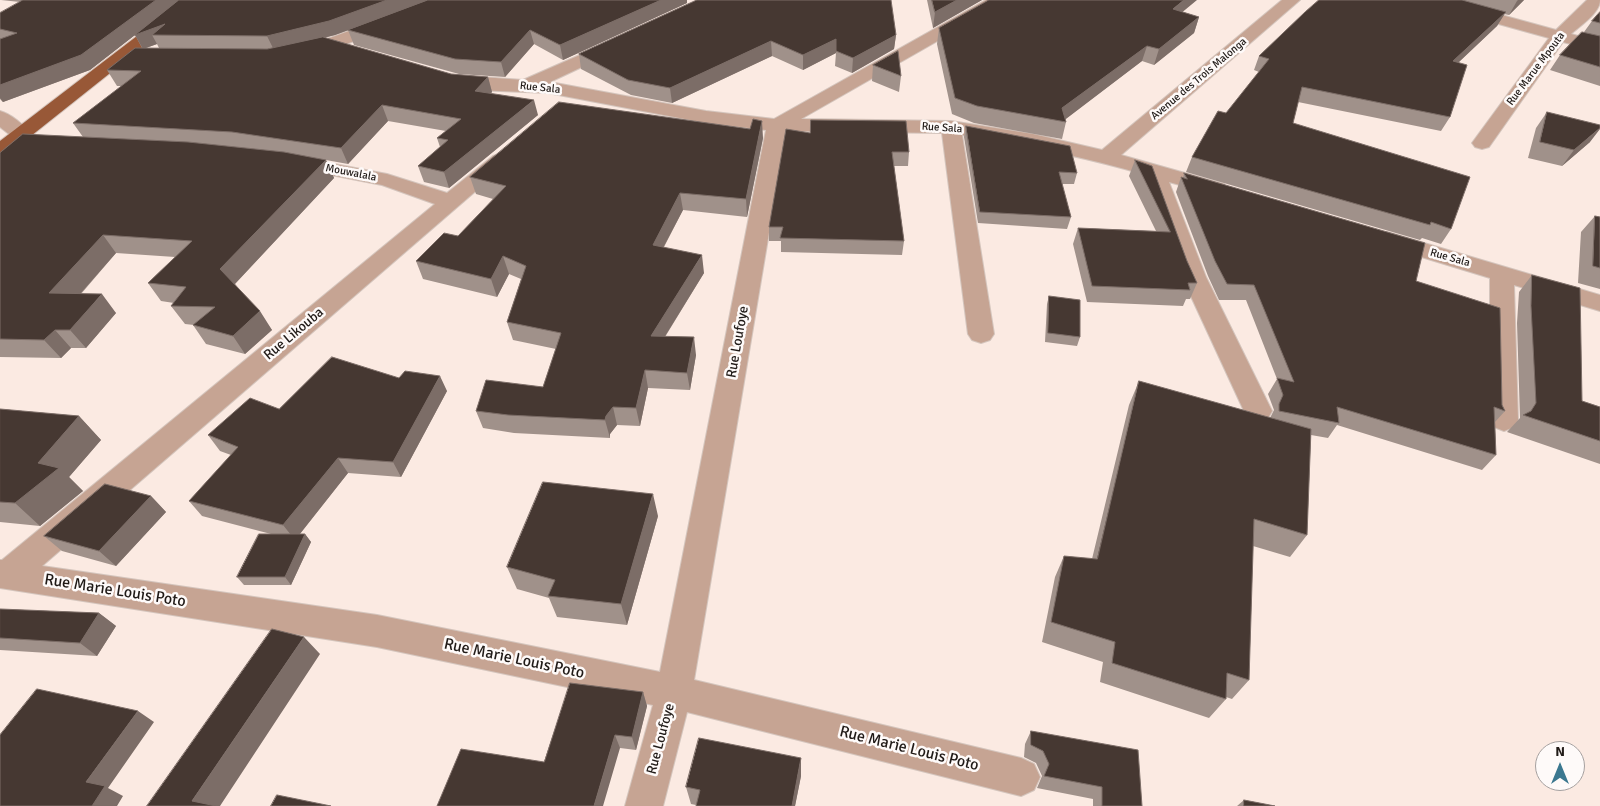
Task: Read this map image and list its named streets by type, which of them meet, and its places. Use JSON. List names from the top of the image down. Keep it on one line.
{"streets":{"street":["Rue Marue Mpouta","Avenue des Trois Malonga","Rue Sala","Mouwalala","Rue Likouba","Rue Loufoye","Rue Marie Louis Poto"]},"crossings":[["Avenue des Trois Malonga","Rue Sala"],["Rue Sala","Rue Loufoye"],["Mouwalala","Rue Likouba"],["Rue Likouba","Rue Marie Louis Poto"],["Rue Loufoye","Rue Marie Louis Poto"]],"north":"top"}
